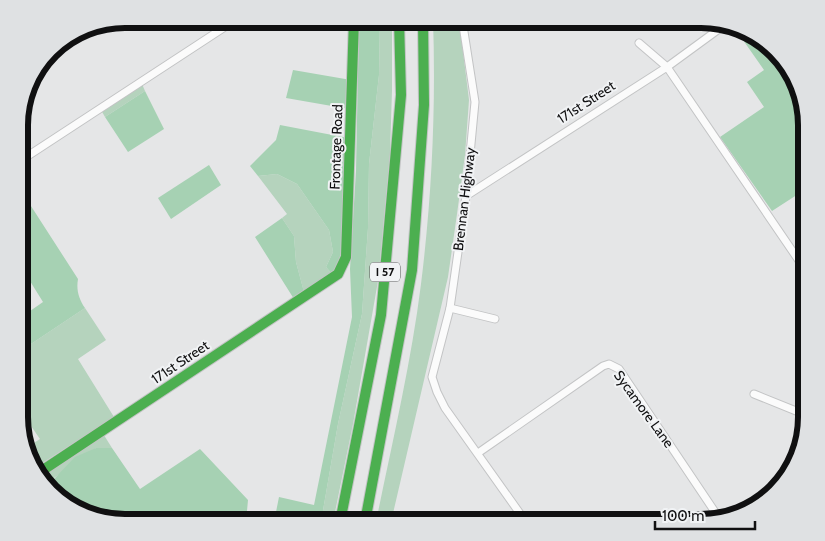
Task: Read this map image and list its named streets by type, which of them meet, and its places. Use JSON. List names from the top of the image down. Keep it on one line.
{"streets":{"main road":["171st Street","Frontage Road","I 57"],"street":["Brennan Highway","Sycamore Lane"]},"crossings":[["171st Street","Frontage Road"],["171st Street","Brennan Highway"],["Brennan Highway","Sycamore Lane"]],"scale_bar":"100 m"}
